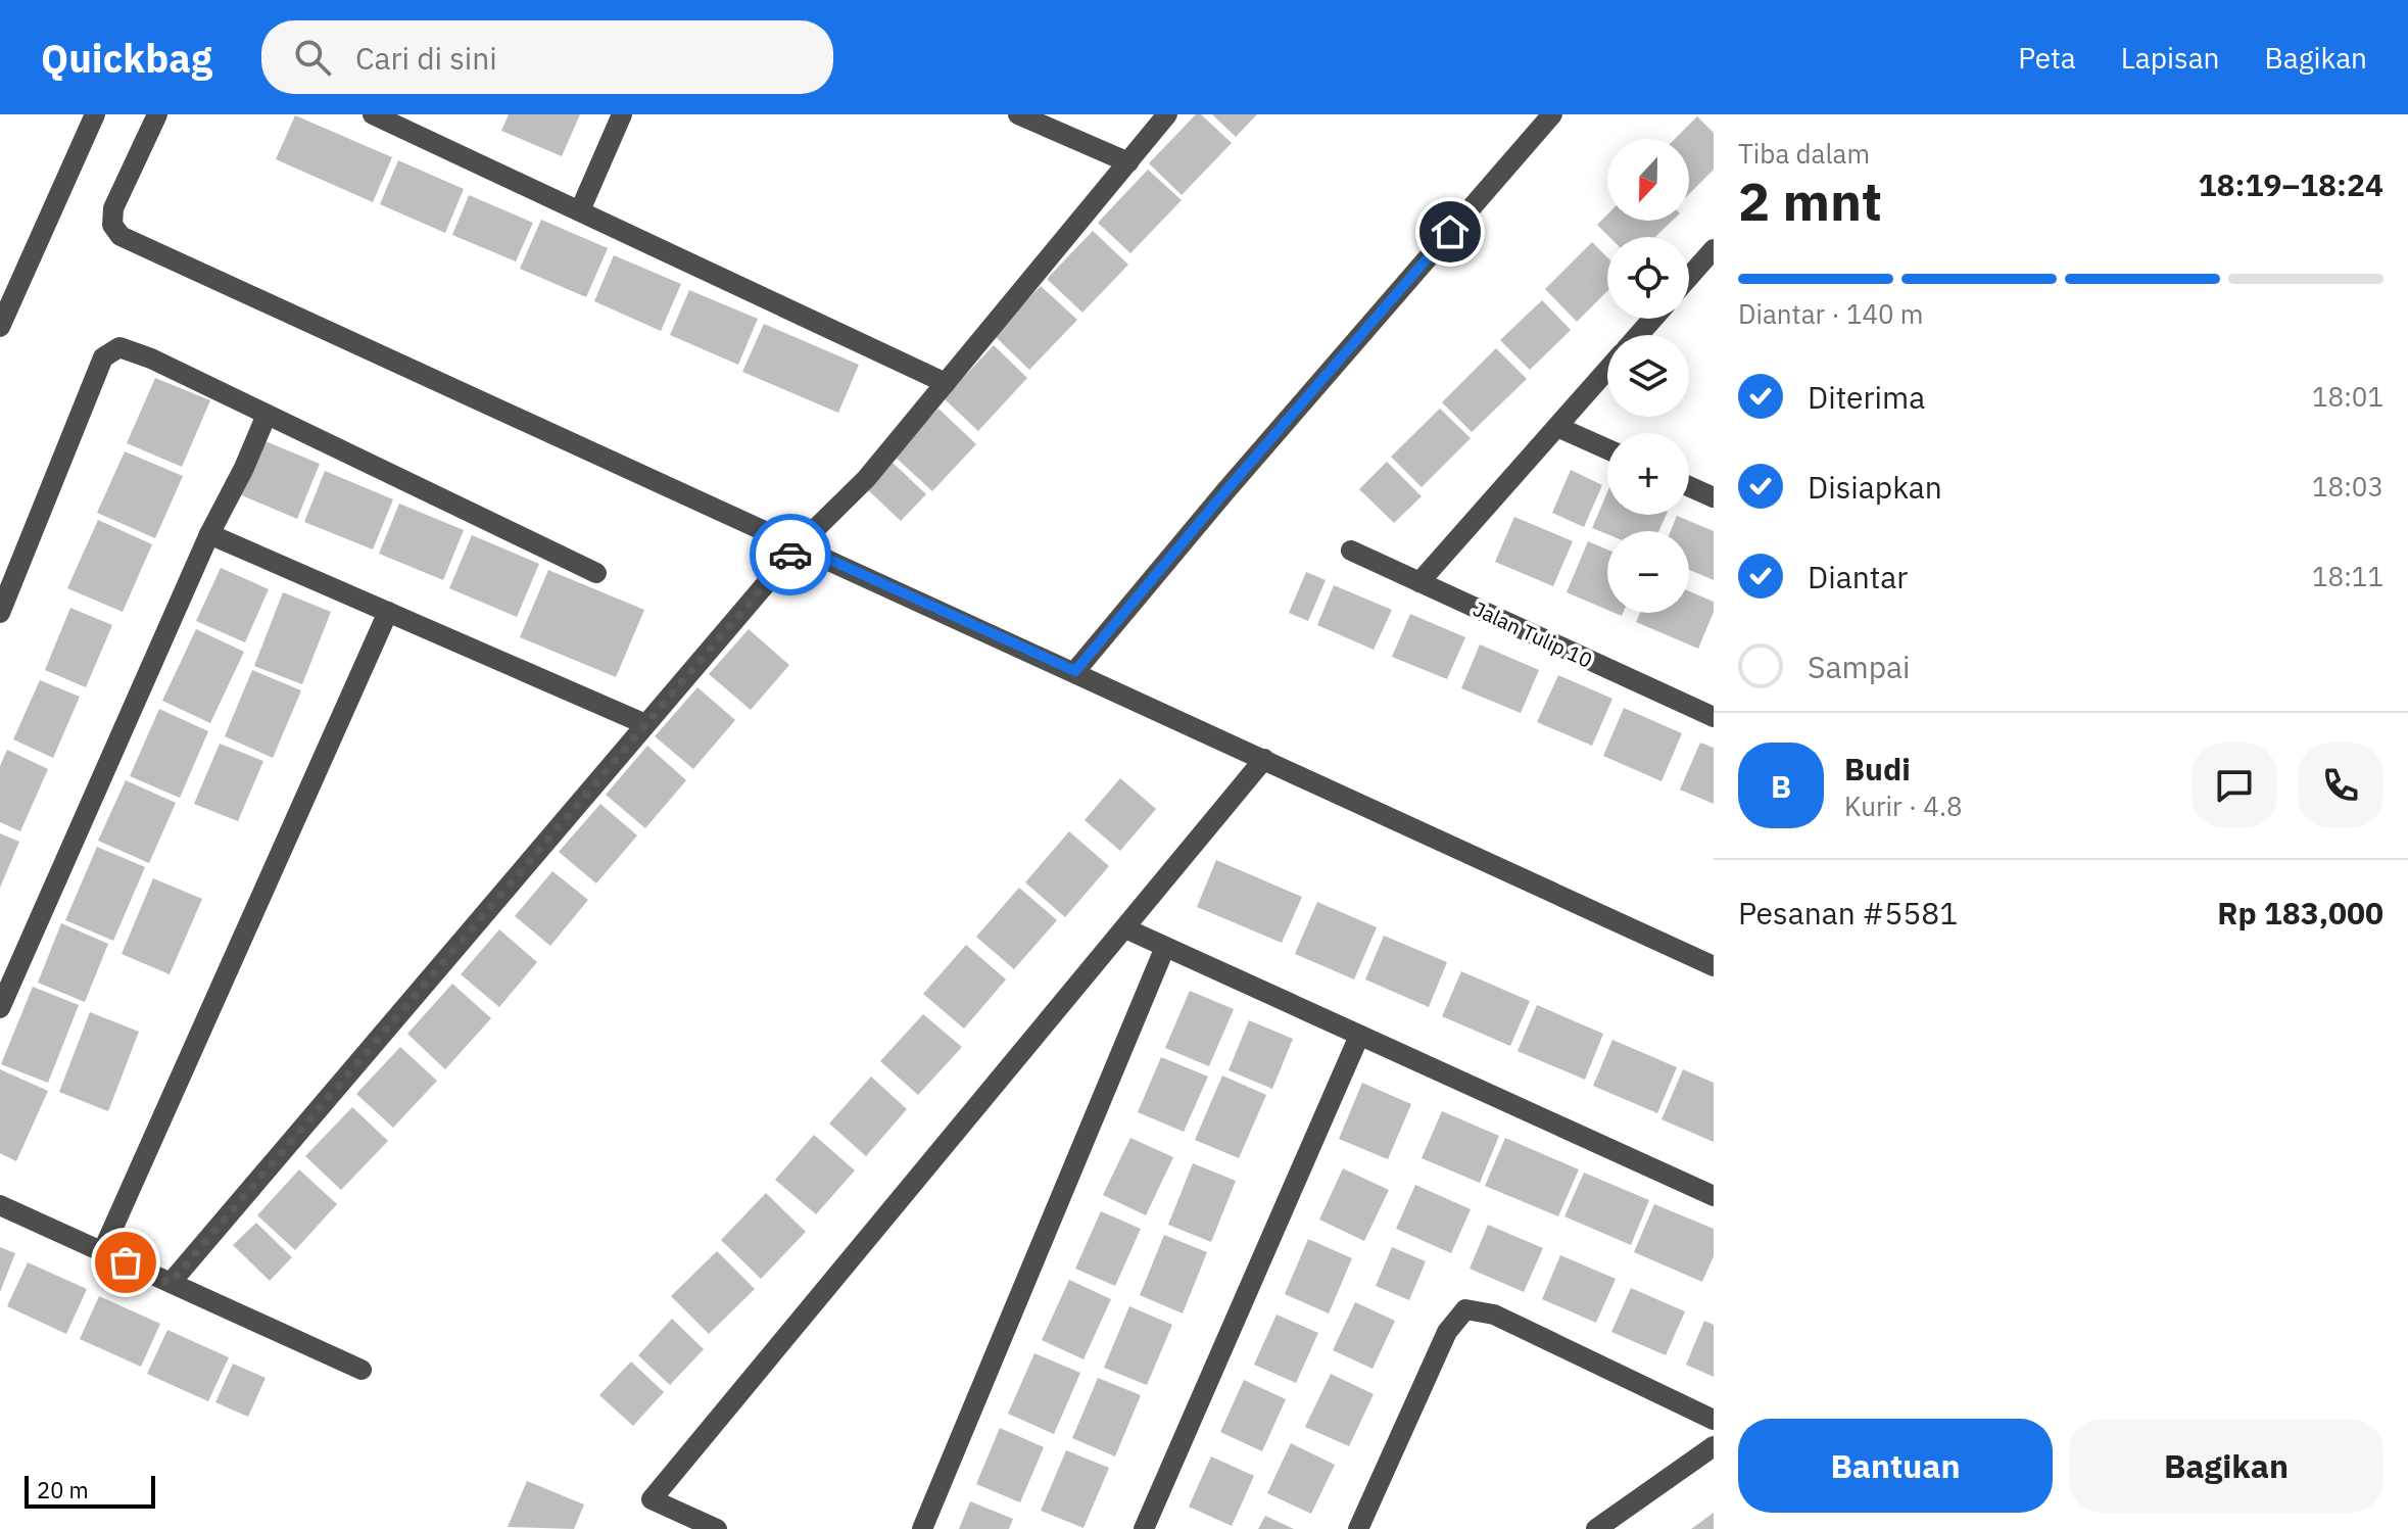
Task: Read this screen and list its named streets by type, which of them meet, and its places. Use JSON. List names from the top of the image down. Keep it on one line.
{"streets":{"street":["Jalan Tulip 10"]},"scale_bar":"20 m","north":"bottom","page":{"header":"Quickbag","search":"Cari di sini","nav":["Peta","Lapisan","Bagikan"],"heading":["2 mnt","Tiba dalam","18:19–18:24"],"panel":["Budi","Kurir · 4.8","Pesanan #5581","Rp 183,000"],"map_buttons":["+","−"],"bar":"Diantar · 140 m","list":[["Diterima","18:01"],["Disiapkan","18:03"],["Diantar","18:11"],"Sampai"],"round":"B","buttons":["Bantuan","Bagikan"],"scale":"20 m"}}
